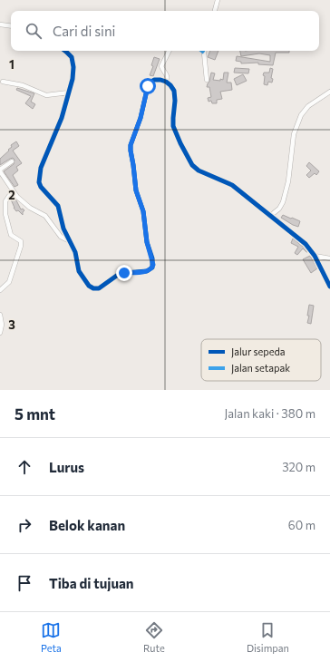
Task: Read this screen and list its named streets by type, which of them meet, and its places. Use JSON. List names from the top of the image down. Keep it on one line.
{"legend":["Jalur sepeda","Jalan setapak"],"page":{"search":"Cari di sini","heading":["5 mnt","Jalan kaki · 380 m"],"list":[["Lurus","320 m"],["Belok kanan","60 m"],"Tiba di tujuan"],"nav":["Peta","Rute","Disimpan"]},"grid":{"rows":["1","2","3"]}}
